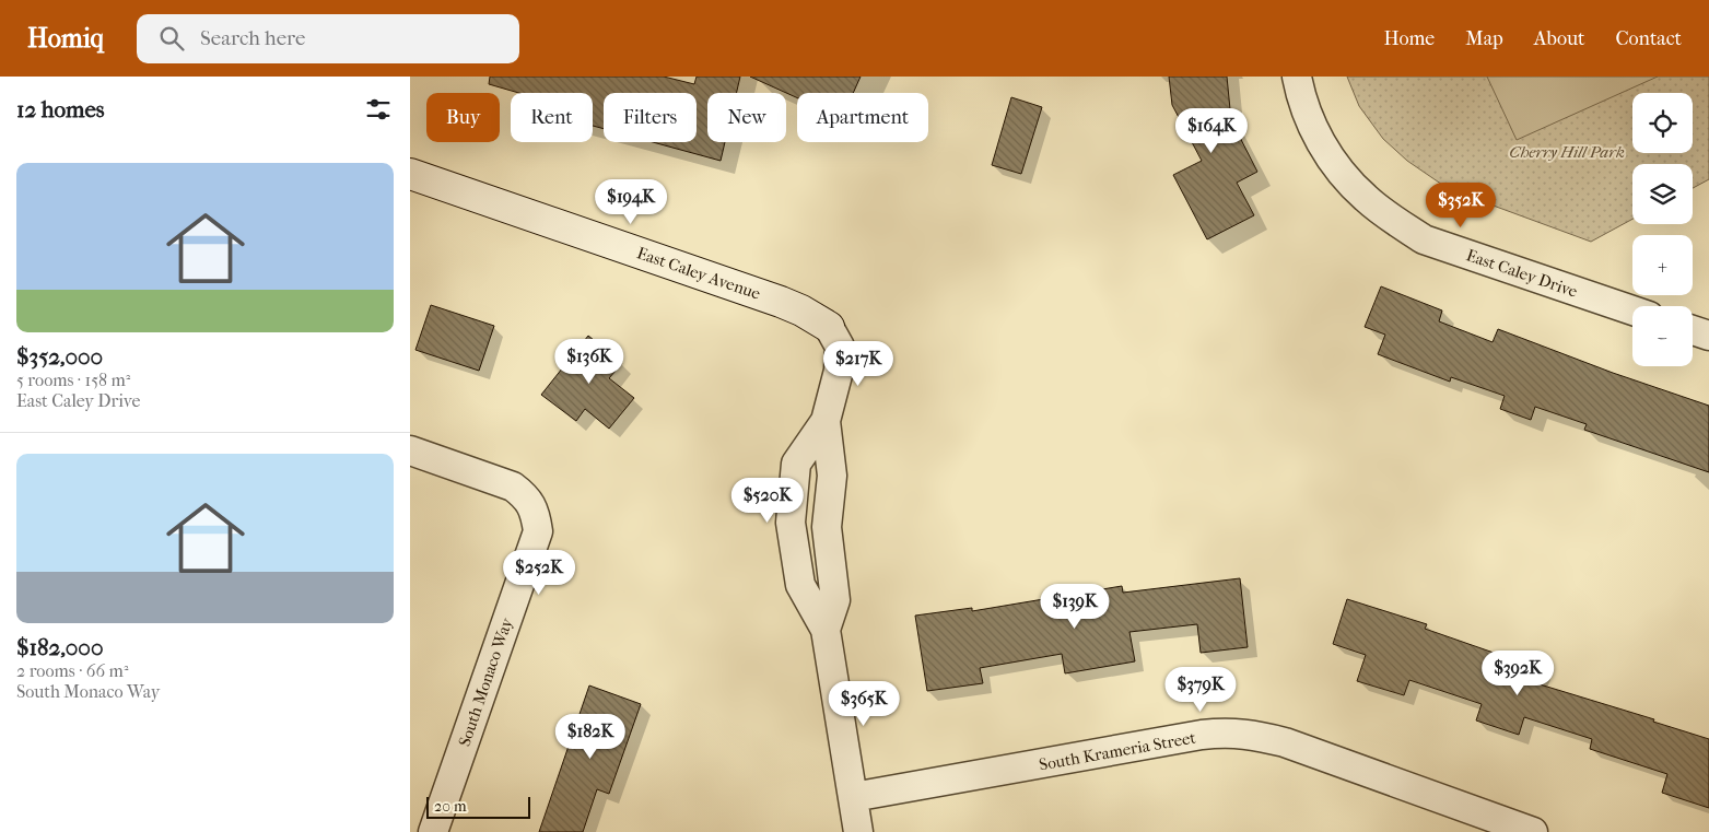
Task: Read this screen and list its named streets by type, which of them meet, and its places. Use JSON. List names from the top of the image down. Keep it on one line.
{"streets":{"street":["East Caley Avenue","East Caley Drive","South Monaco Way","South Krameria Street"]},"parks":["Cherry Hill Park"],"scale_bar":"20 m","page":{"header":"Homiq","search":"Search here","nav":["Home","Map","About","Contact"],"heading":"12 homes","map_buttons":["+","−"],"chip":["Buy","Rent","Filters","New","Apartment"],"price":["$164K","$194K","$352K","$136K","$217K","$520K","$252K","$139K","$392K","$379K","$365K","$182K"],"list":[{"name":"$352,000","note":"5 rooms · 158 m² · East Caley Drive"},{"name":"$182,000","note":"2 rooms · 66 m² · South Monaco Way"}],"scale":"20 m"}}
